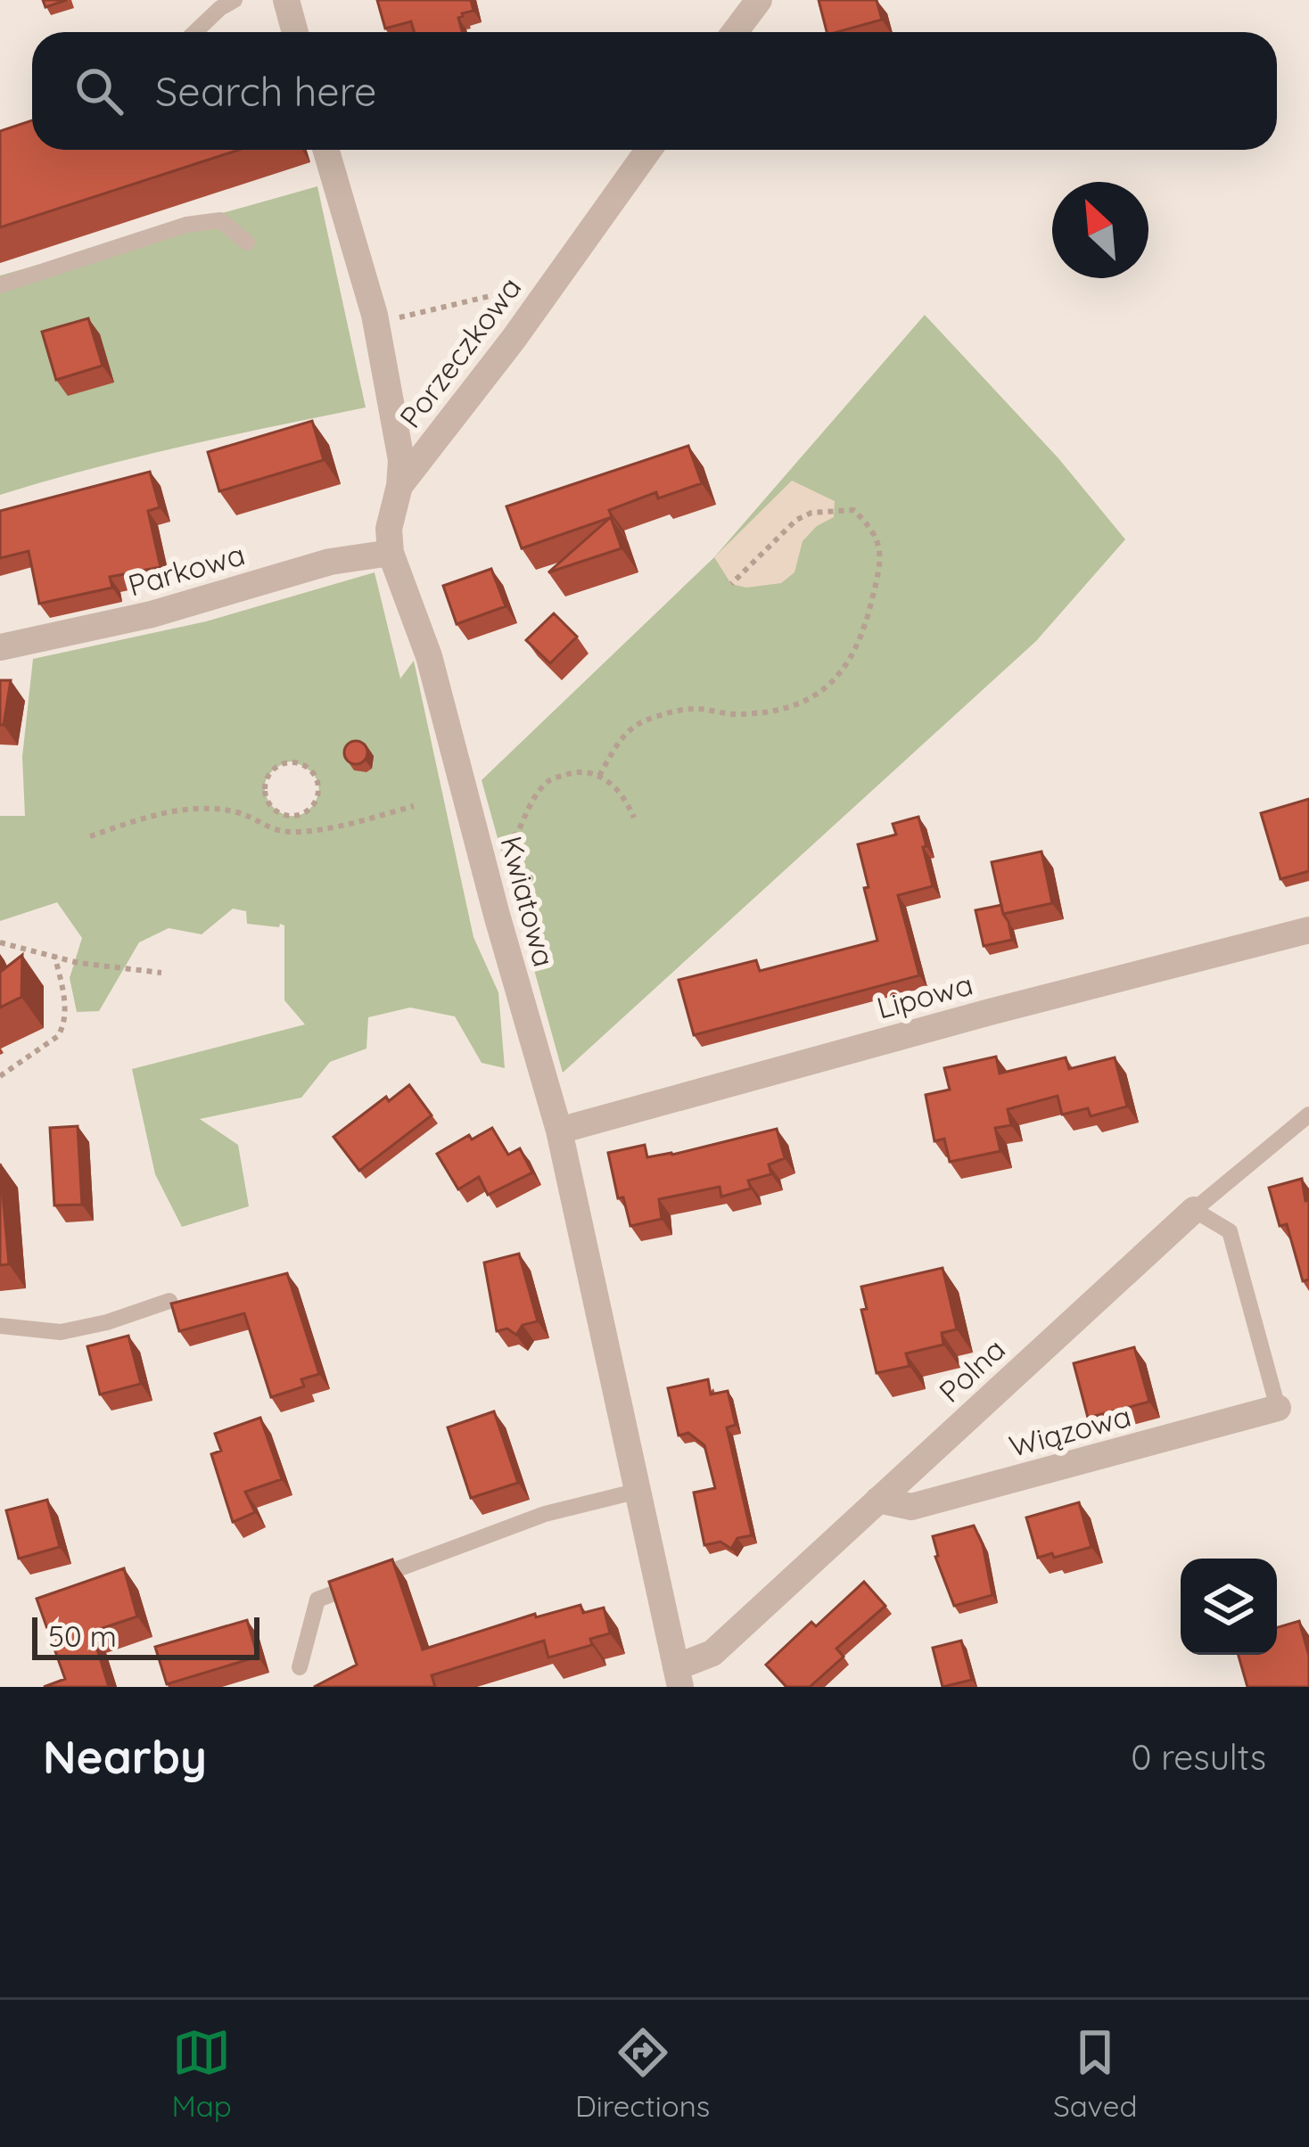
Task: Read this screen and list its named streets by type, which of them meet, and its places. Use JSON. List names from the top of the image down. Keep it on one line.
{"streets":{"street":["Porzeczkowa","Parkowa","Kwiatowa","Lipowa","Polna","Wiązowa"]},"crossings":[["Porzeczkowa","Kwiatowa"],["Parkowa","Kwiatowa"],["Kwiatowa","Lipowa"],["Kwiatowa","Polna"],["Polna","Wiązowa"]],"scale_bar":"50 m","north":"top left","page":{"search":"Search here","scale":"50 m","heading":["Nearby","0 results"],"nav":["Map","Directions","Saved"]}}
